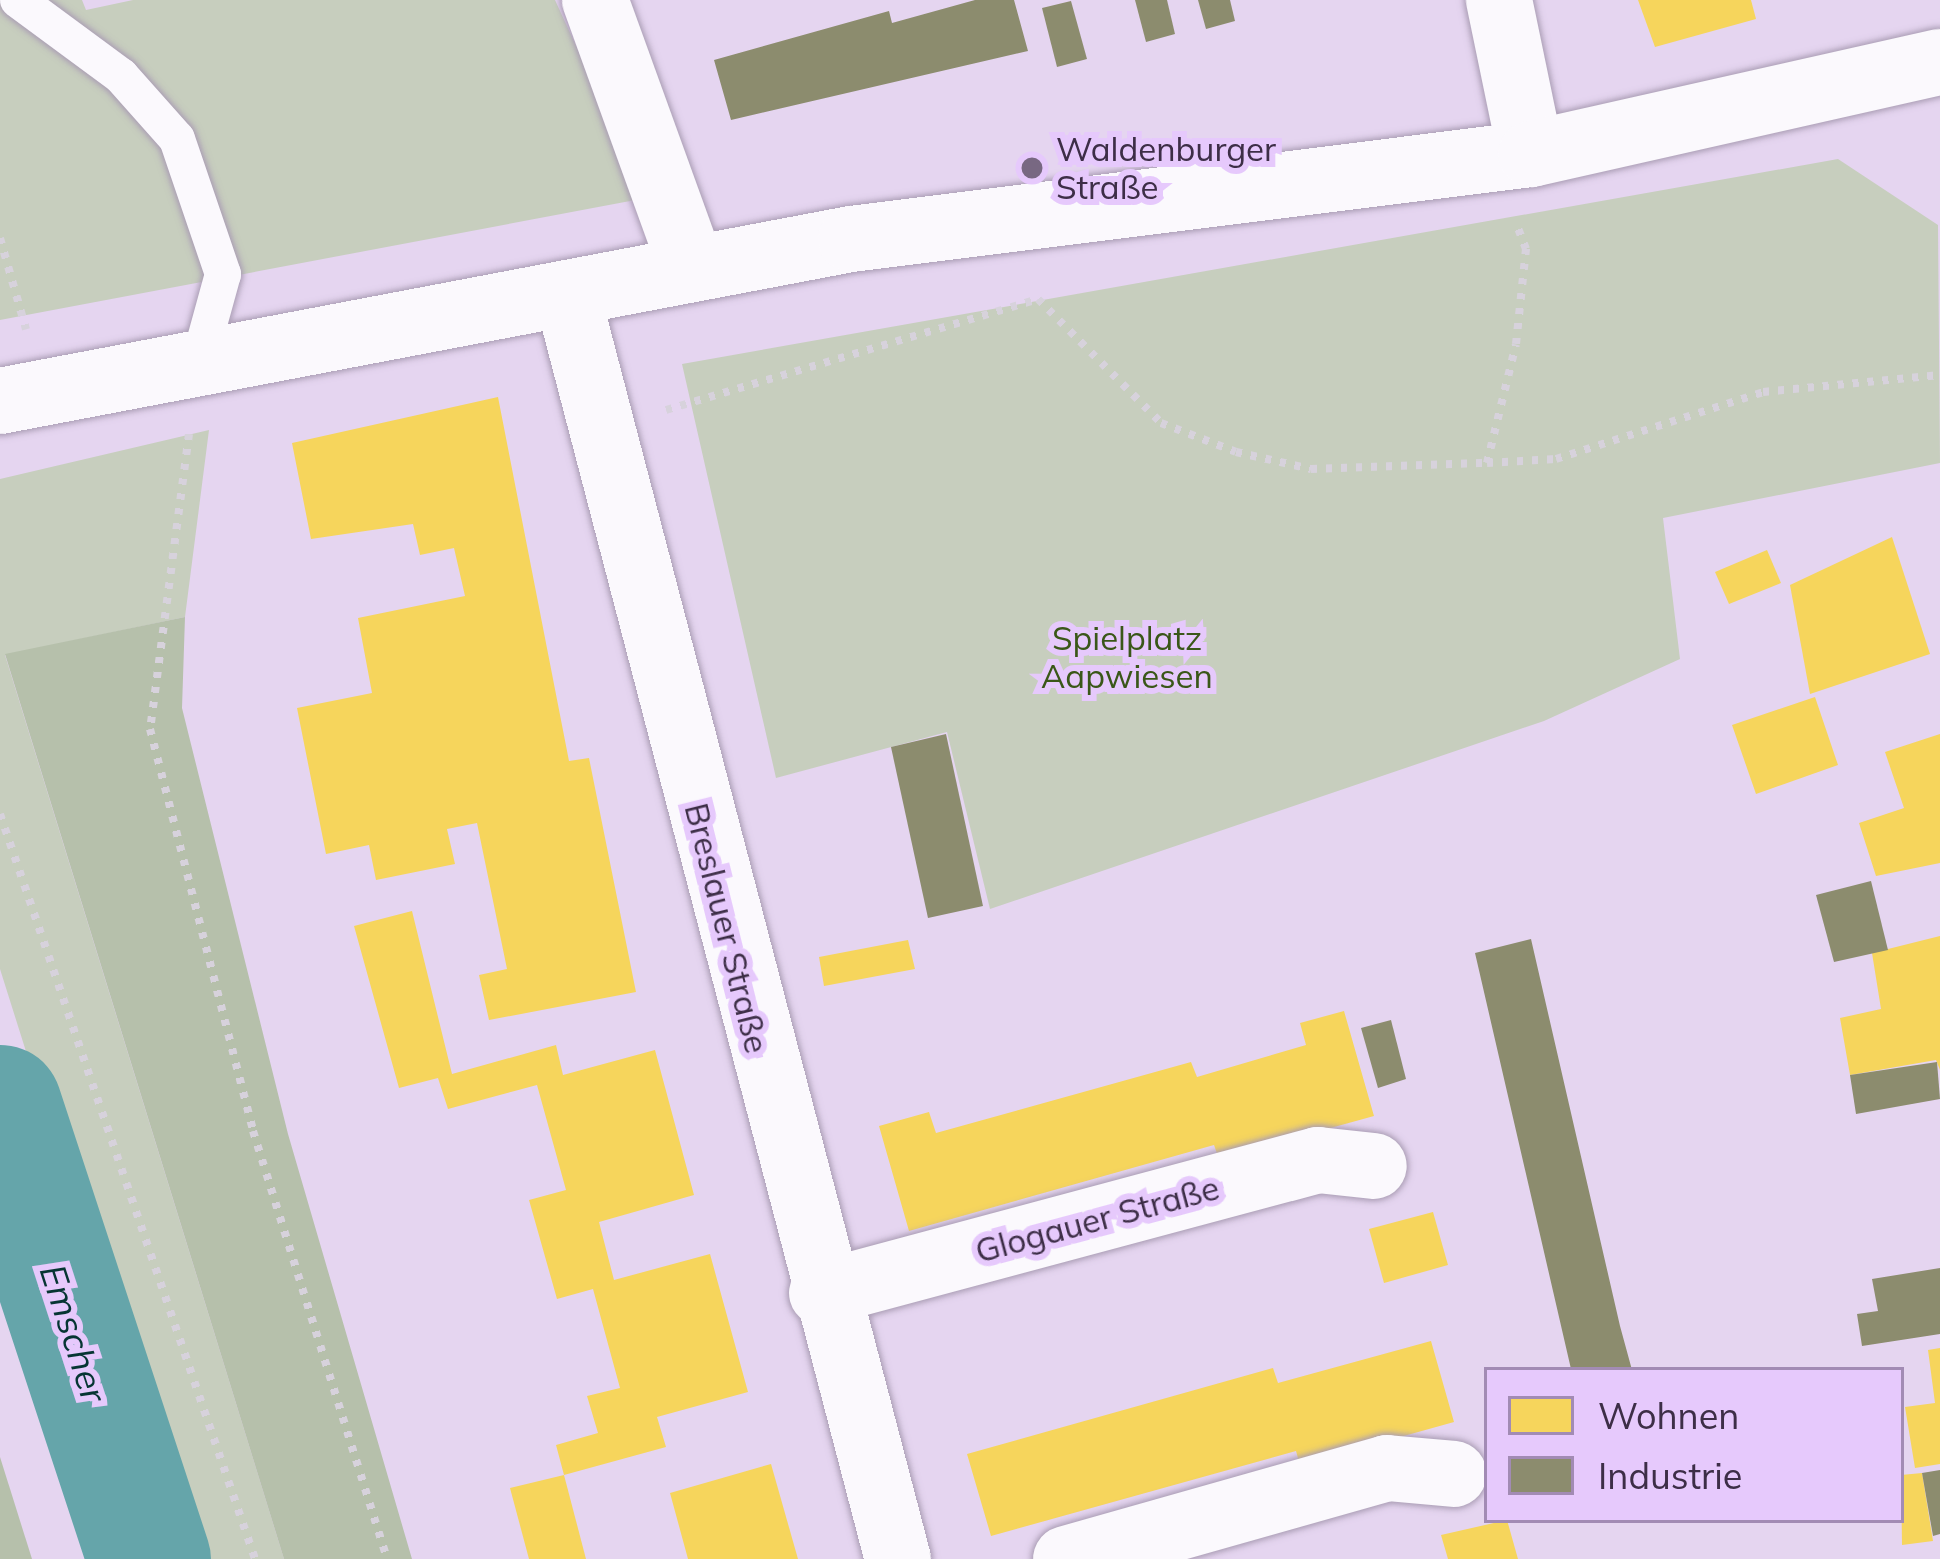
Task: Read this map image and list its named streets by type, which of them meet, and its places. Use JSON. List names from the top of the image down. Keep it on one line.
{"streets":{"street":["Breslauer Straße","Glogauer Straße"]},"crossings":[["Breslauer Straße","Glogauer Straße"]],"water":["Emscher"],"parks":["Spielplatz Aapwiesen"],"places":["Waldenburger Straße"],"legend":["Wohnen","Industrie"]}
